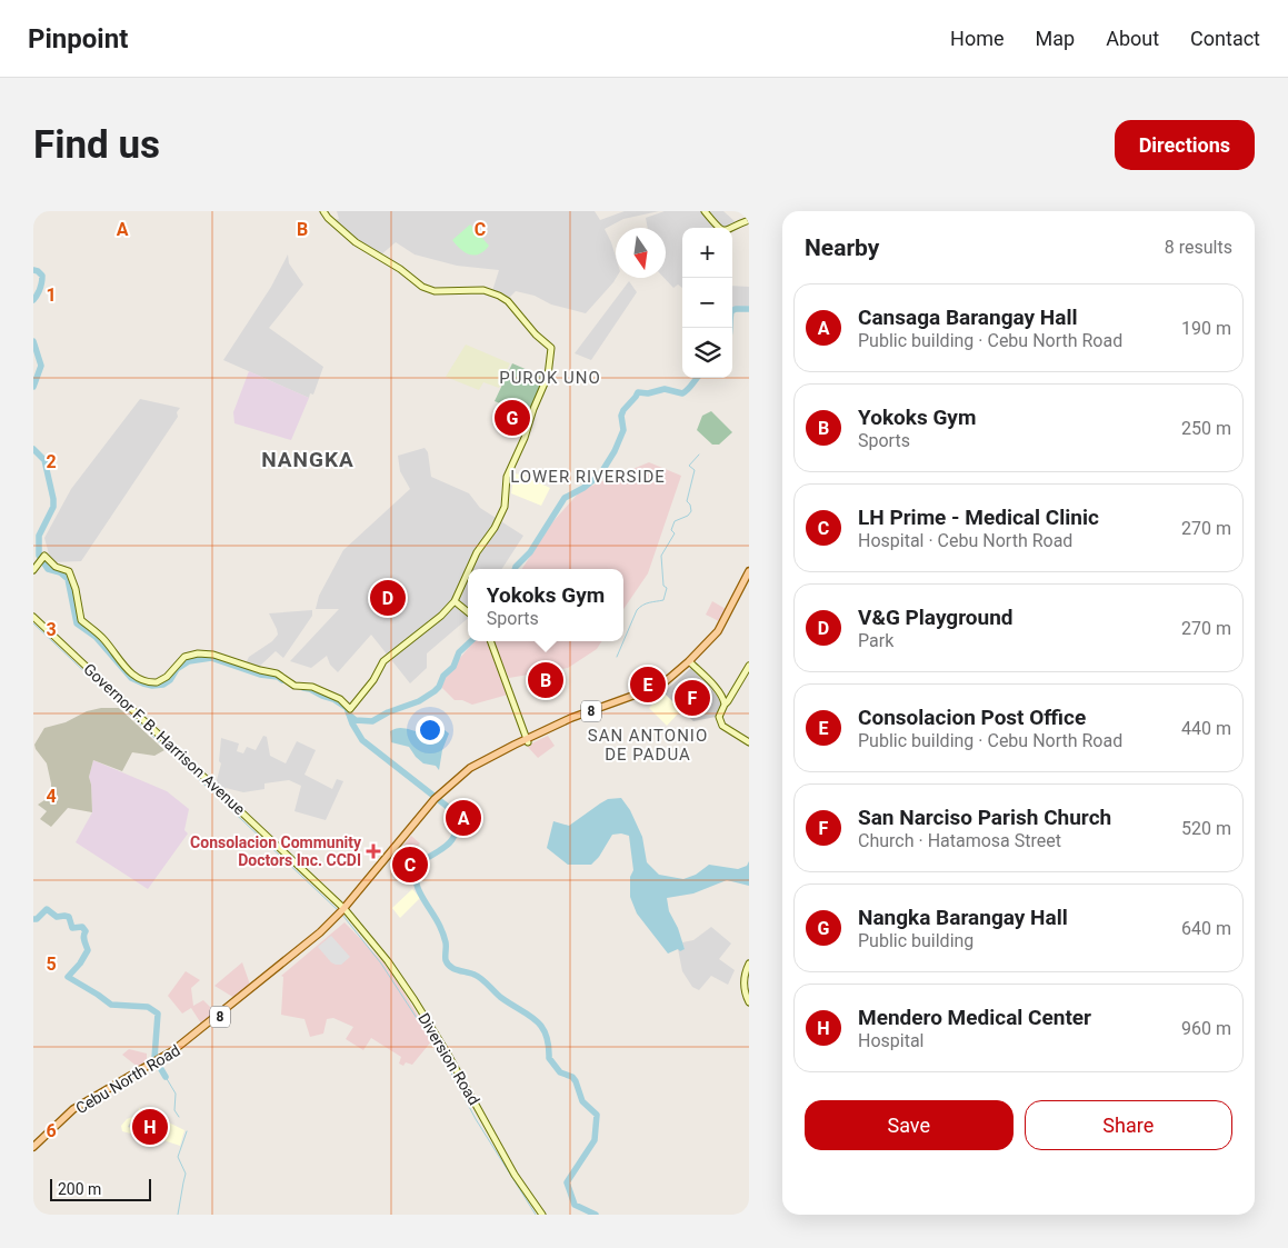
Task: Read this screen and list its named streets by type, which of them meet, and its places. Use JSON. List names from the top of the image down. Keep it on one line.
{"streets":{"main road":["8","Cebu North Road"],"street":["Governor F. B. Harrison Avenue","Diversion Road"]},"crossings":[["Governor F. B. Harrison Avenue","Diversion Road"],["Governor F. B. Harrison Avenue","Cebu North Road"],["Diversion Road","Cebu North Road"]],"districts":["PUROK UNO","NANGKA","LOWER RIVERSIDE","SAN ANTONIO DE PADUA"],"places":{"health":["Consolacion Community Doctors Inc. CCDI"]},"scale_bar":"200 m","north":"bottom","page":{"header":"Pinpoint","nav":["Home","Map","About","Contact"],"buttons":["Directions",["Save","Share"]],"title":"Find us","heading":["Nearby","8 results"],"map_buttons":["+","−"],"list":[{"mark":"A","name":"Cansaga Barangay Hall","note":"Public building · Cebu North Road","value":"190 m"},{"mark":"B","name":"Yokoks Gym","note":"Sports","value":"250 m"},{"mark":"C","name":"LH Prime - Medical Clinic","note":"Hospital · Cebu North Road","value":"270 m"},{"mark":"D","name":"V&G Playground","note":"Park","value":"270 m"},{"mark":"E","name":"Consolacion Post Office","note":"Public building · Cebu North Road","value":"440 m"},{"mark":"F","name":"San Narciso Parish Church","note":"Church · Hatamosa Street","value":"520 m"},{"mark":"G","name":"Nangka Barangay Hall","note":"Public building","value":"640 m"},{"mark":"H","name":"Mendero Medical Center","note":"Hospital","value":"960 m"}],"pins":["G","D","B","E","F","A","C","H"],"popup":["Yokoks Gym","Sports"],"scale":"200 m"},"grid":{"columns":["A","B","C"],"rows":["1","2","3","4","5","6"]}}
